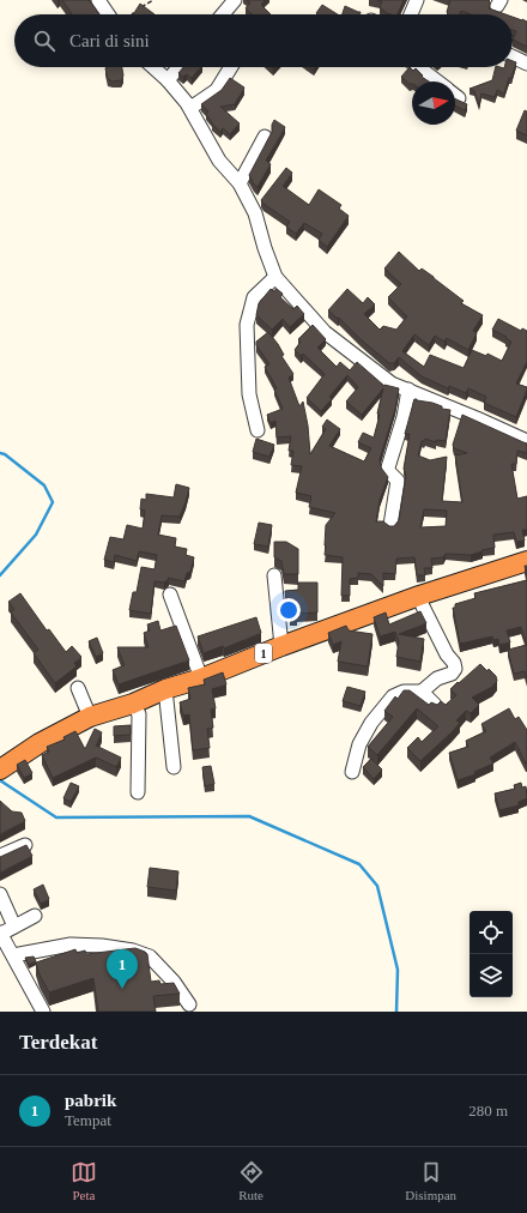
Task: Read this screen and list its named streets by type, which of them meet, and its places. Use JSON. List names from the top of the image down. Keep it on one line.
{"streets":{"highway":["1"]},"north":"right","page":{"search":"Cari di sini","pins":"1","heading":"Terdekat","list":[{"mark":"1","name":"pabrik","note":"Tempat","value":"280 m"}],"nav":["Peta","Rute","Disimpan"]}}
